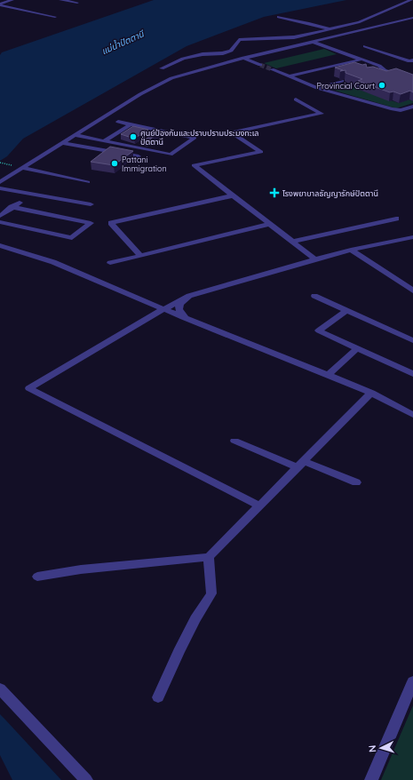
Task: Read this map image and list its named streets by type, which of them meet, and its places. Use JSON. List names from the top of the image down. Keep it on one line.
{"water":["แม่น้ำปัตตานี"],"places":{"other":["Provincial Court","ศูนย์ป้องกันและปราบปรามประมงทะเล ปัตตานี","Pattani Immigration"],"health":["โรงพยาบาลธัญญารักษ์ปัตตานี"]},"north":"left"}
